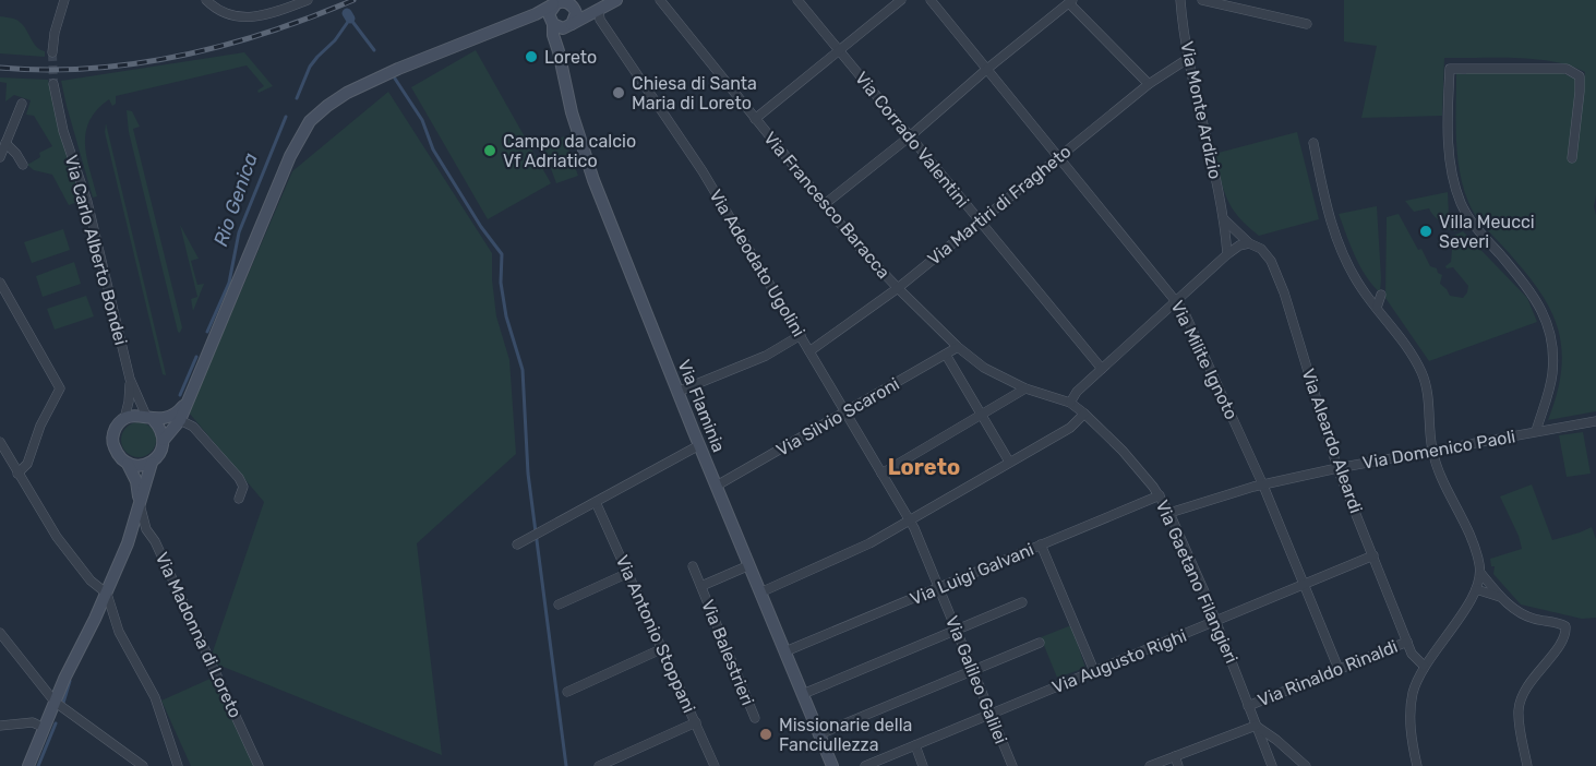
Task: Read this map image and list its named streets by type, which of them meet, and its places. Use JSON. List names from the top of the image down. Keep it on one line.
{"streets":{"street":["Via Monte Ardizio","Via Corrado Valentini","Via Francesco Baracca","Via Martiri di Fragheto","Via Carlo Alberto Bondei","Via Adeodato Ugolini","Via Milite Ignoto","Via Flaminia","Via Silvio Scaroni","Via Aleardo Aleardi","Via Domenico Paoli","Via Luigi Galvani","Via Gaetano Filangieri","Via Antonio Stoppani","Via Madonna di Loreto","Via Balestrieri","Via Augusto Righi","Via Rinaldo Rinaldi","Via Galileo Galilei"]},"crossings":[["Via Monte Ardizio","Via Martiri di Fragheto"],["Via Corrado Valentini","Via Martiri di Fragheto"],["Via Francesco Baracca","Via Martiri di Fragheto"],["Via Francesco Baracca","Via Gaetano Filangieri"],["Via Martiri di Fragheto","Via Adeodato Ugolini"],["Via Martiri di Fragheto","Via Milite Ignoto"],["Via Martiri di Fragheto","Via Gaetano Filangieri"],["Via Adeodato Ugolini","Via Silvio Scaroni"],["Via Adeodato Ugolini","Via Galileo Galilei"],["Via Milite Ignoto","Via Domenico Paoli"],["Via Milite Ignoto","Via Augusto Righi"],["Via Milite Ignoto","Via Rinaldo Rinaldi"],["Via Flaminia","Via Silvio Scaroni"],["Via Flaminia","Via Luigi Galvani"],["Via Flaminia","Via Balestrieri"],["Via Silvio Scaroni","Via Gaetano Filangieri"],["Via Aleardo Aleardi","Via Domenico Paoli"],["Via Aleardo Aleardi","Via Augusto Righi"],["Via Aleardo Aleardi","Via Rinaldo Rinaldi"],["Via Domenico Paoli","Via Gaetano Filangieri"],["Via Luigi Galvani","Via Gaetano Filangieri"],["Via Luigi Galvani","Via Galileo Galilei"],["Via Gaetano Filangieri","Via Augusto Righi"],["Via Gaetano Filangieri","Via Rinaldo Rinaldi"],["Via Augusto Righi","Via Galileo Galilei"]],"districts":["Loreto"],"water":["Rio Genica"],"places":["Loreto","Chiesa di Santa Maria di Loreto","Campo da calcio Vf Adriatico","Villa Meucci Severi","Missionarie della Fanciullezza"]}
